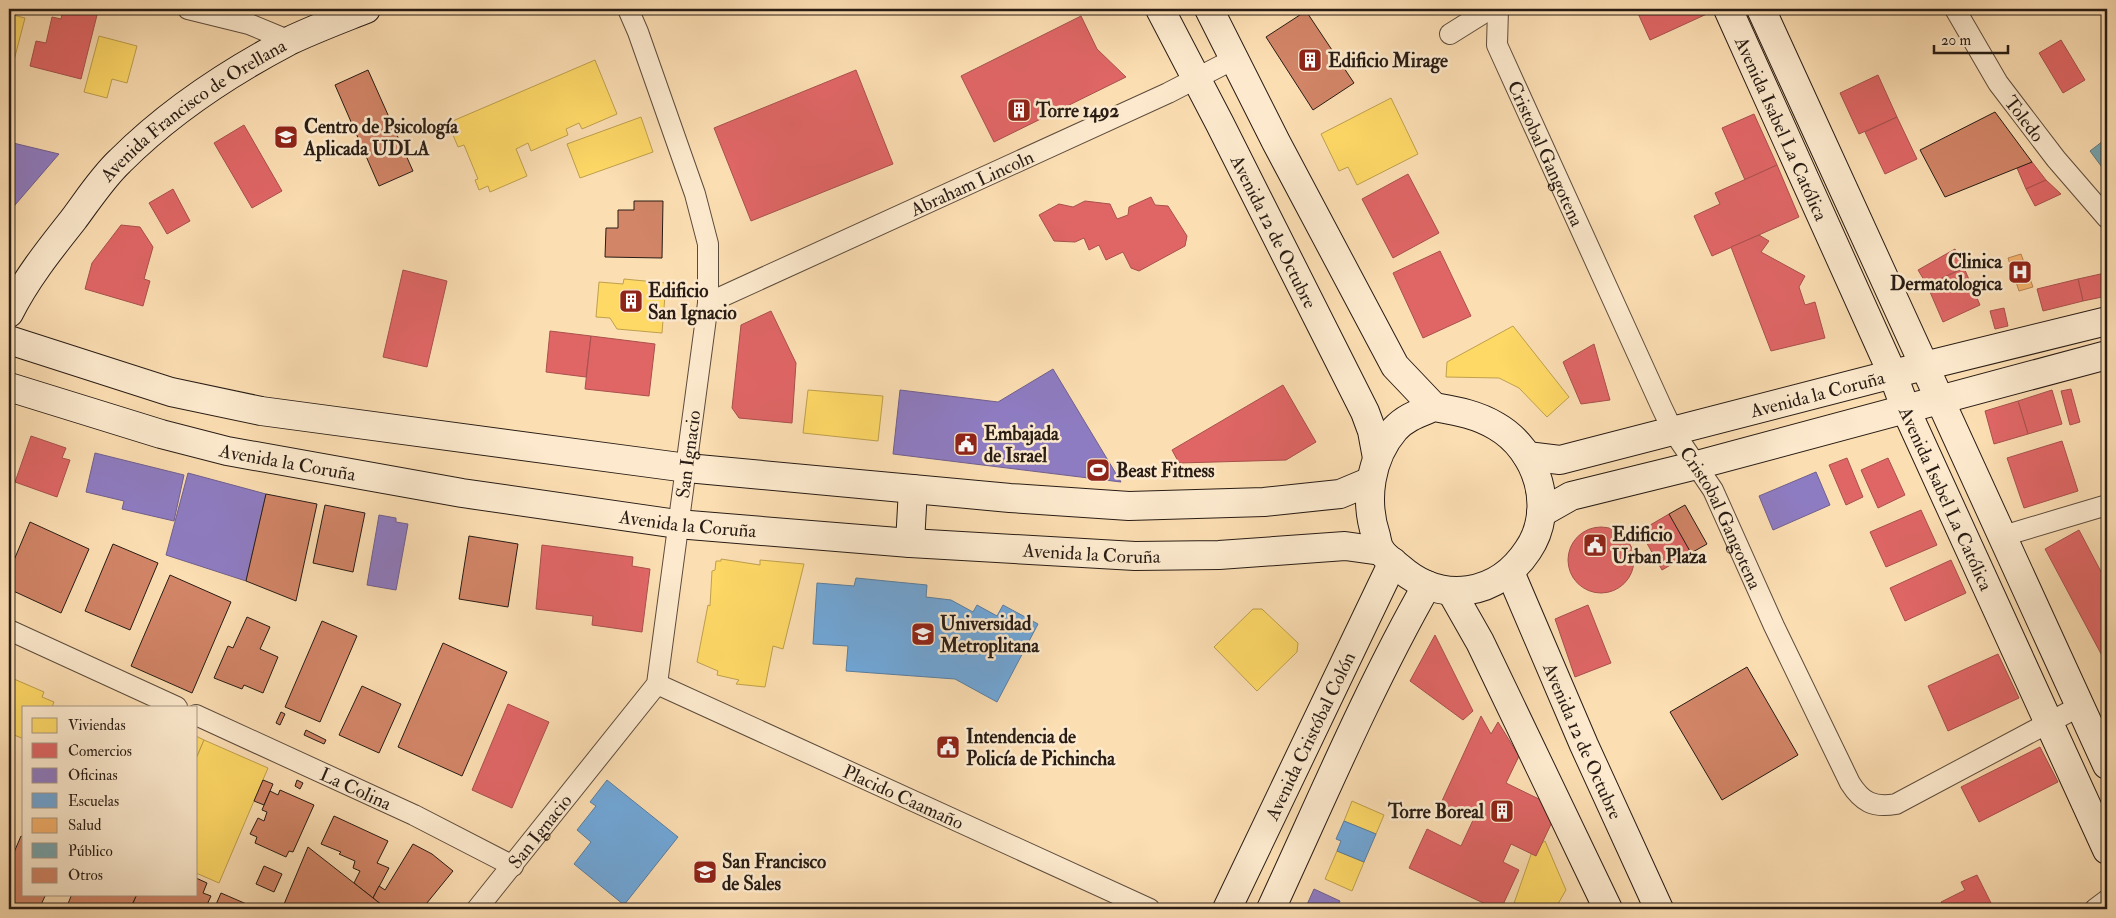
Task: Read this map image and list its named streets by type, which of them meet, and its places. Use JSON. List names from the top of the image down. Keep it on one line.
{"streets":{"main road":["Avenida Francisco de Orellana","Avenida Isabel La Católica","Avenida 12 de Octubre","Avenida la Coruña","Avenida Cristóbal Colón"],"street":["Toledo","Cristobal Gangotena","Abraham Lincoln","San Ignacio","La Colina","Placido Caamaño"]},"crossings":[["Avenida Isabel La Católica","Cristobal Gangotena"],["Avenida Isabel La Católica","Avenida la Coruña"],["Cristobal Gangotena","Avenida la Coruña"],["Abraham Lincoln","Avenida 12 de Octubre"],["Abraham Lincoln","San Ignacio"],["Avenida 12 de Octubre","Avenida la Coruña"],["Avenida 12 de Octubre","Avenida Cristóbal Colón"],["Avenida la Coruña","San Ignacio"],["Avenida la Coruña","Avenida Cristóbal Colón"],["San Ignacio","La Colina"],["San Ignacio","Placido Caamaño"]],"places":{"building":["Edificio Mirage","Torre 1492","Edificio San Ignacio","Torre Boreal"],"school or university":["Centro de Psicología Aplicada UDLA","Universidad Metroplitana","San Francisco de Sales"],"hospital":["Clinica Dermatologica"],"public building":["Embajada de Israel","Edificio Urban Plaza","Intendencia de Policía de Pichincha"],"sports":["Beast Fitness"]},"legend":["Viviendas","Comercios","Oficinas","Escuelas","Salud","Público","Otros"],"scale_bar":"20 m"}
